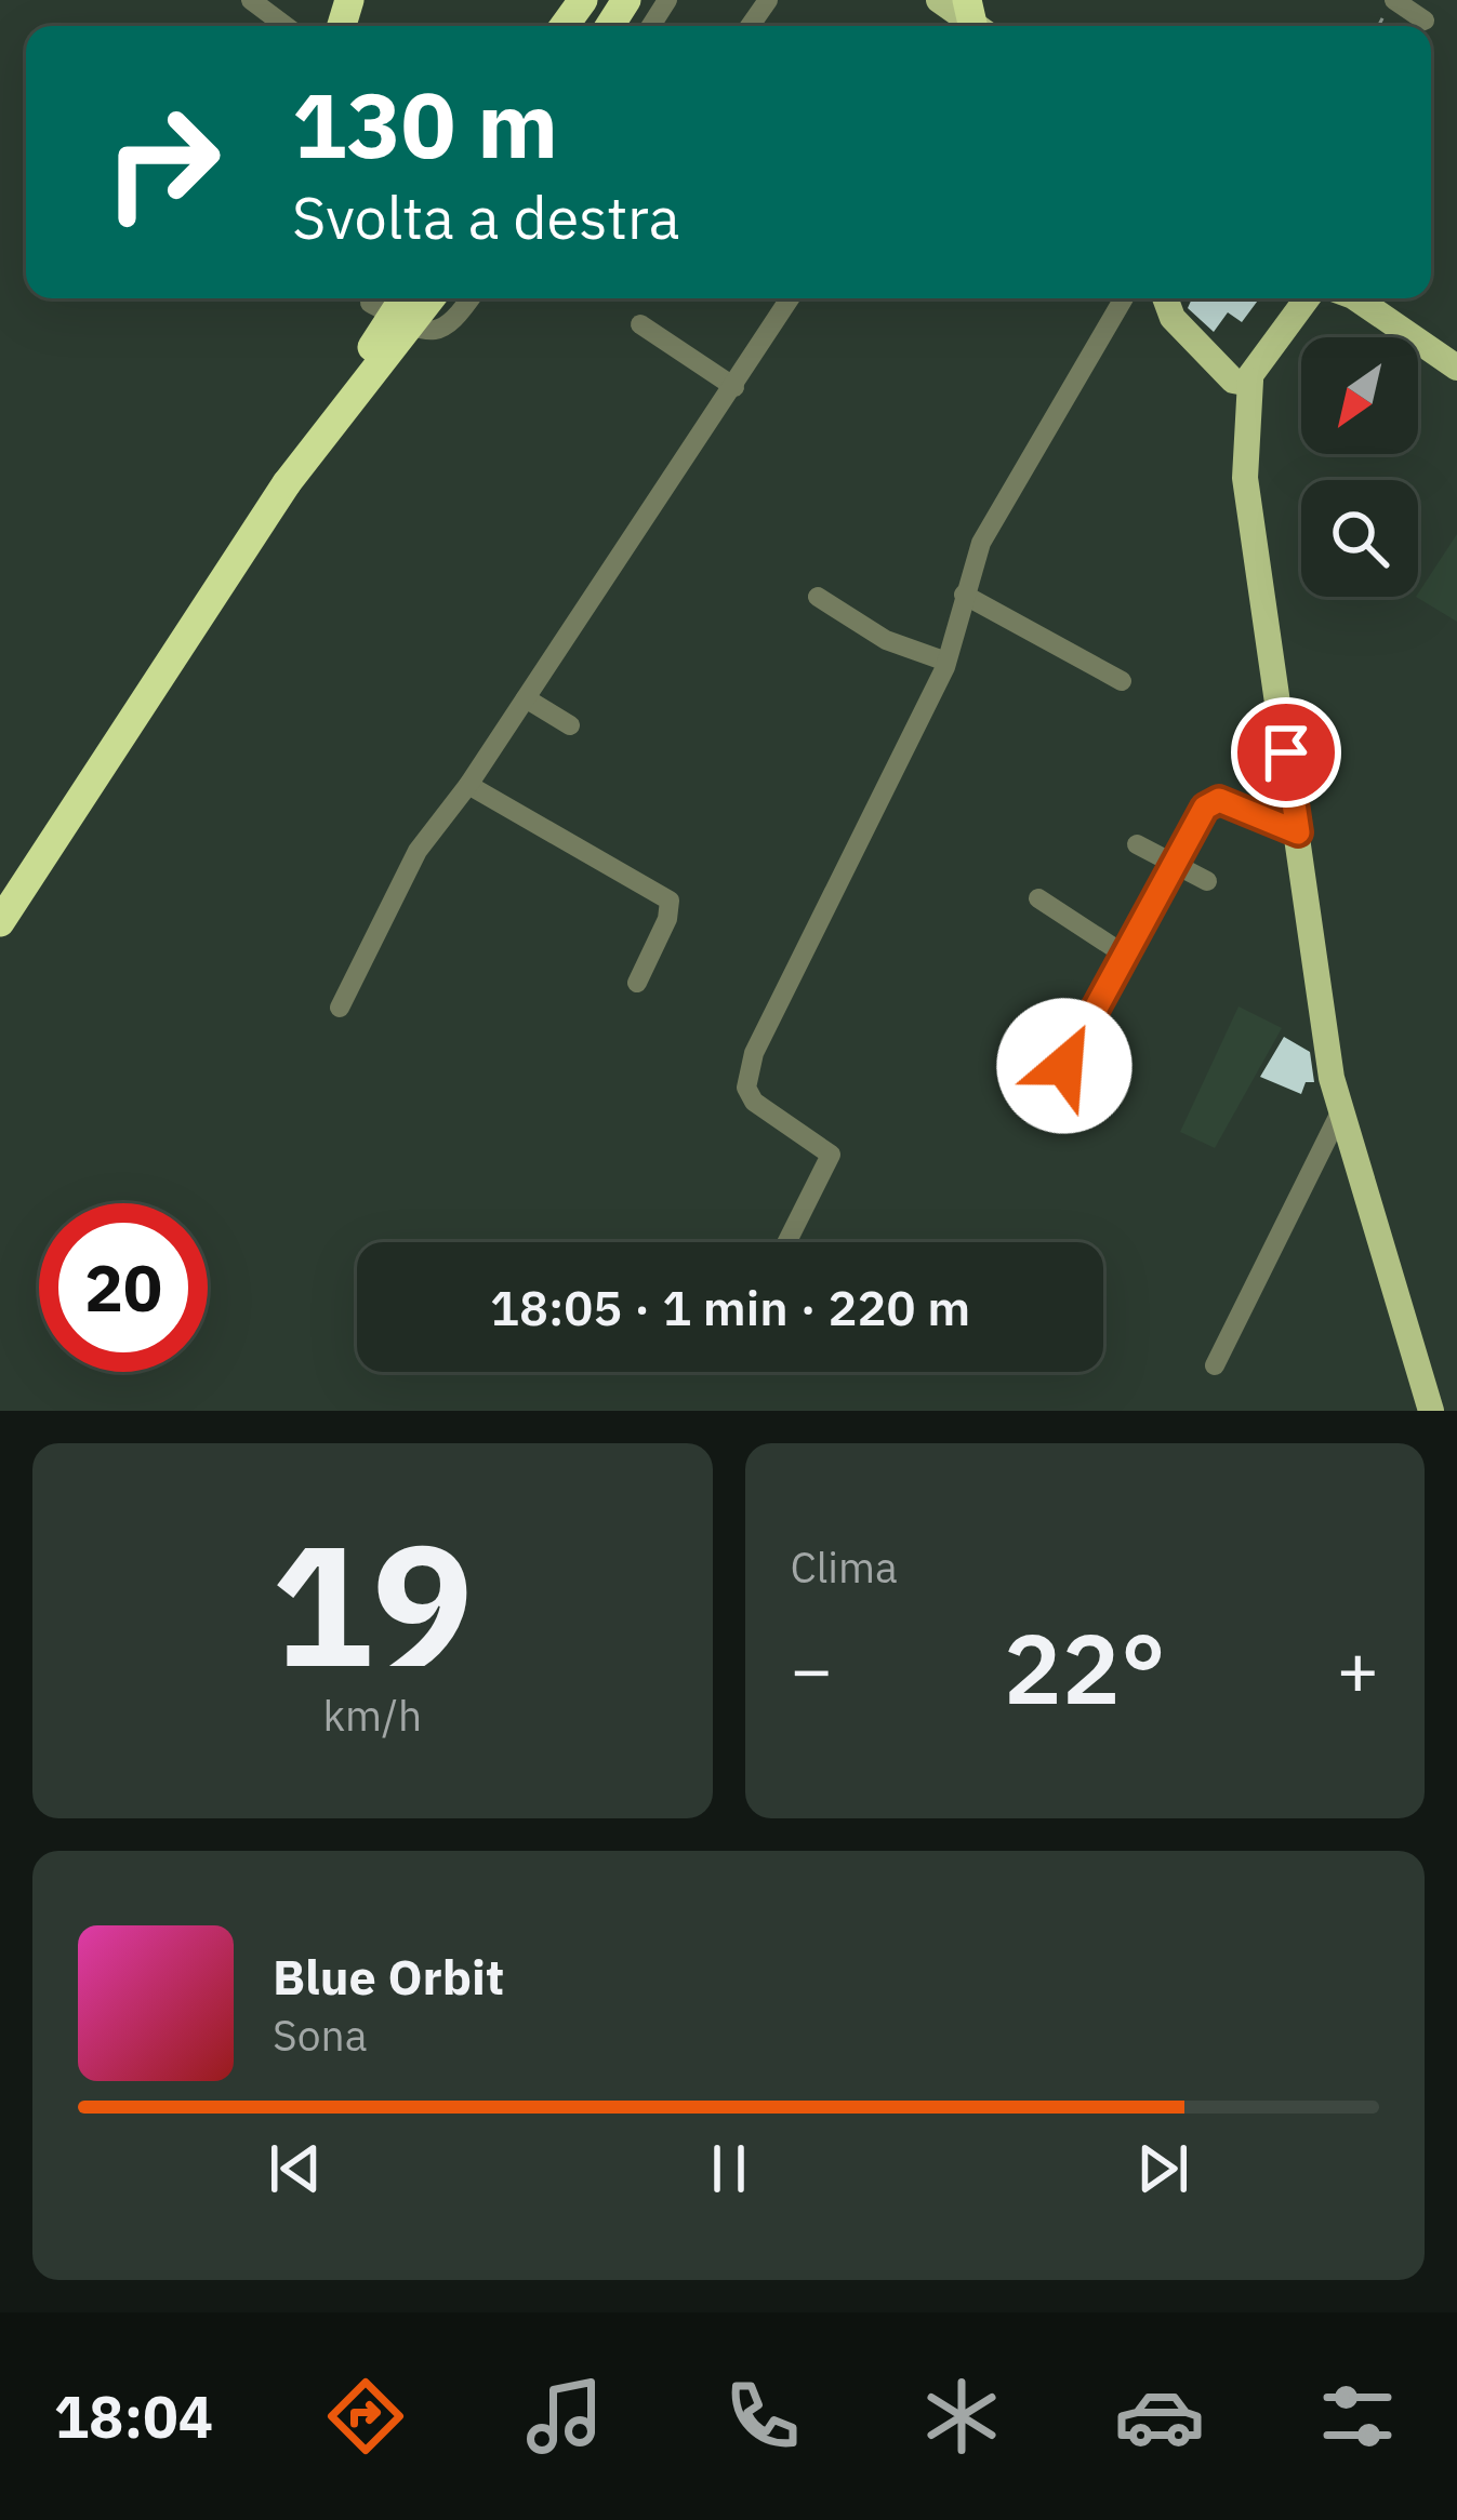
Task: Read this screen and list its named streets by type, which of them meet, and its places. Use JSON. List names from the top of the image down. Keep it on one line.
{"north":"bottom left","page":{"turn":["130 m","Svolta a destra"],"limit":"20","trip":"18:05 · 1 min · 220 m","tile":[["19","km/h"],"Clima"],"heat":["−","22°","+"],"song":["Blue Orbit","Sona"],"tabs":"18:04"}}
